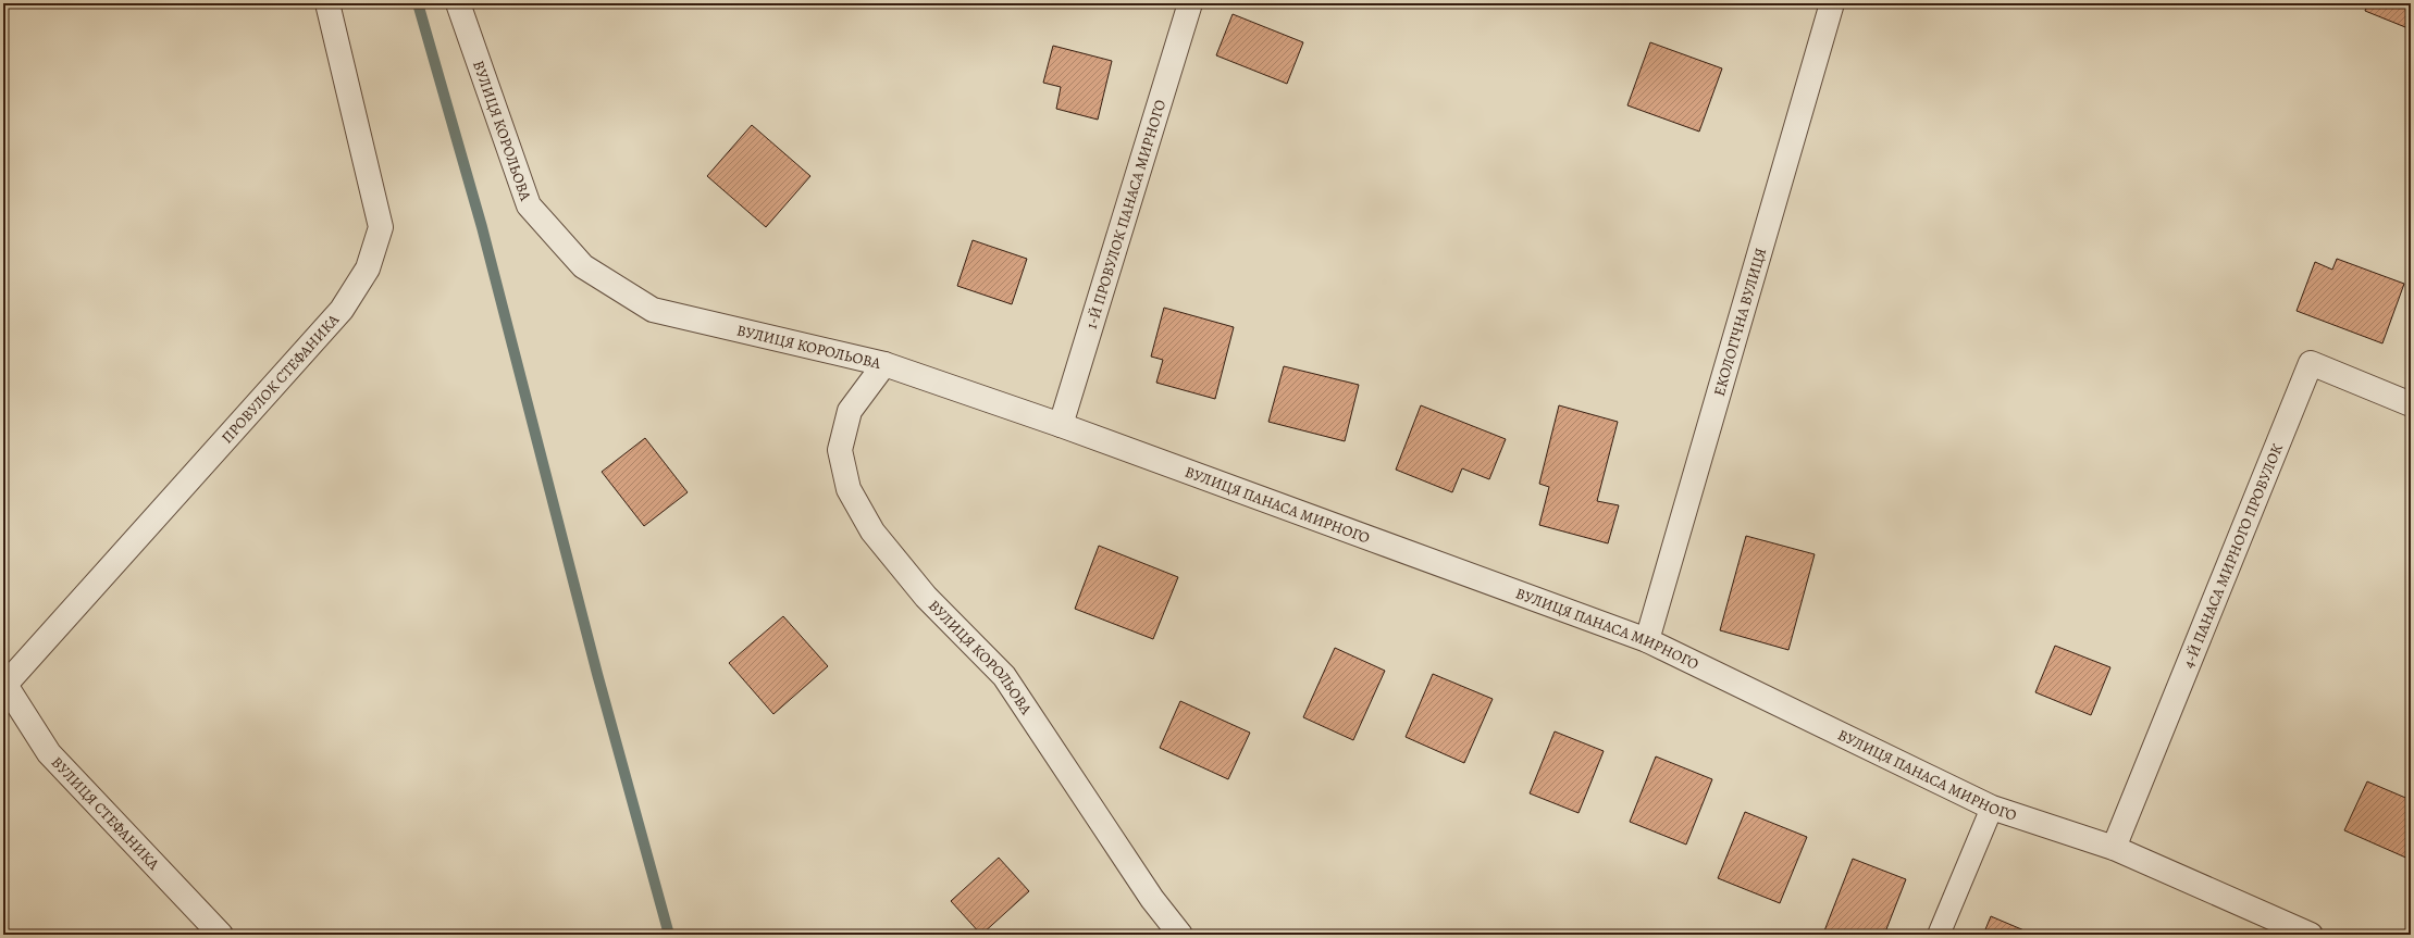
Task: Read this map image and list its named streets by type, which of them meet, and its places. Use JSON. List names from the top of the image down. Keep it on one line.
{"streets":{"street":["ВУЛИЦЯ КОРОЛЬОВА","1-Й ПРОВУЛОК ПАНАСА МИРНОГО","ЕКОЛОГІЧНА ВУЛИЦЯ","ПРОВУЛОК СТЕФАНИКА","ВУЛИЦЯ ПАНАСА МИРНОГО","4-Й ПАНАСА МИРНОГО ПРОВУЛОК","ВУЛИЦЯ СТЕФАНИКА"]},"crossings":[["ВУЛИЦЯ КОРОЛЬОВА","ВУЛИЦЯ ПАНАСА МИРНОГО"],["1-Й ПРОВУЛОК ПАНАСА МИРНОГО","ВУЛИЦЯ ПАНАСА МИРНОГО"],["ЕКОЛОГІЧНА ВУЛИЦЯ","ВУЛИЦЯ ПАНАСА МИРНОГО"],["ПРОВУЛОК СТЕФАНИКА","ВУЛИЦЯ СТЕФАНИКА"],["ВУЛИЦЯ ПАНАСА МИРНОГО","4-Й ПАНАСА МИРНОГО ПРОВУЛОК"]]}
